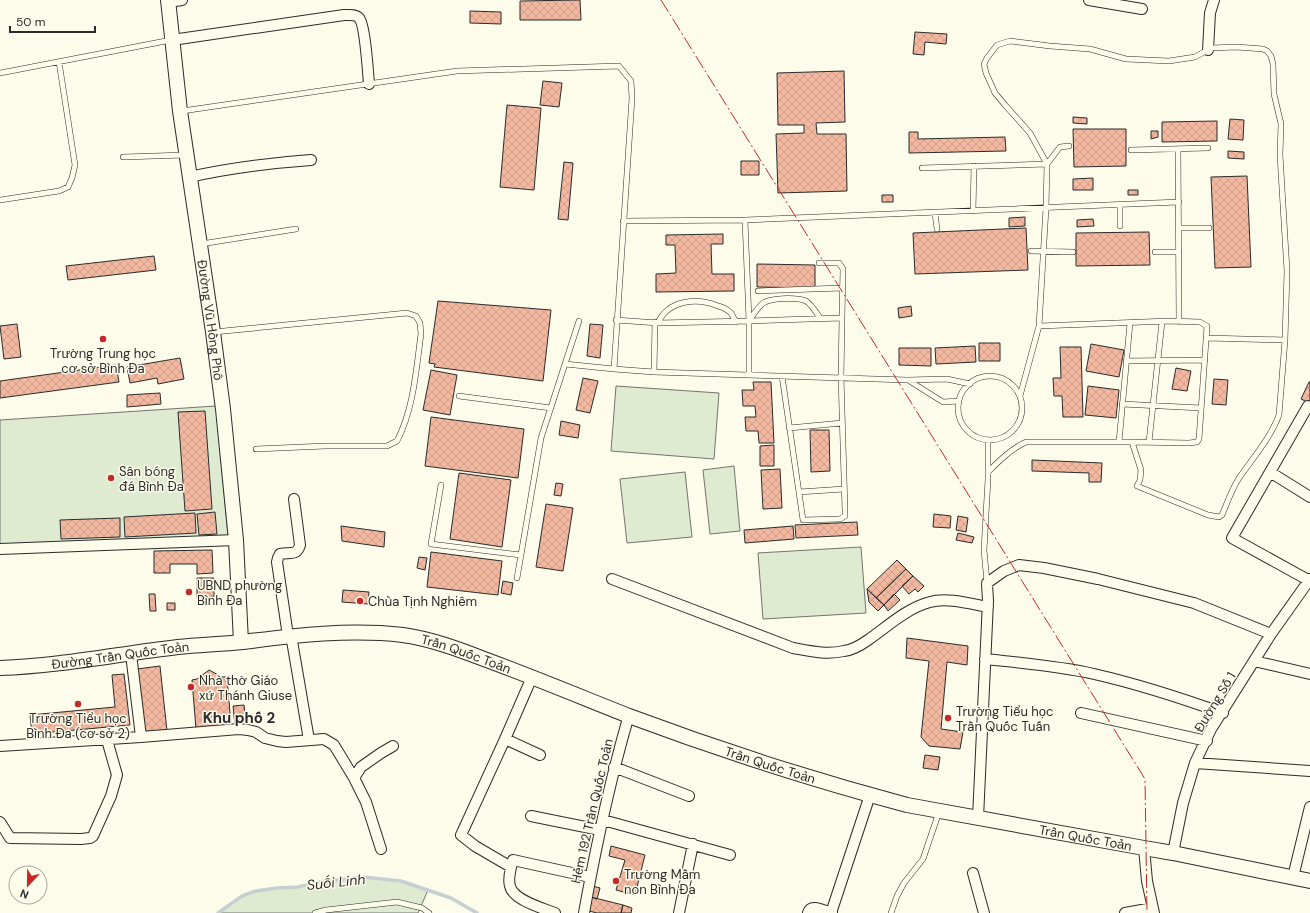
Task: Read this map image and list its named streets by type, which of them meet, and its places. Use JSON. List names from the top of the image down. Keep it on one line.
{"streets":{"main road":["Đường Vũ Hồng Phô","Trần Quốc Toản","Đường Trần Quốc Toản"],"street":["Đường Số 1","Hẻm 192 Trần Quốc Toản"]},"crossings":[["Đường Vũ Hồng Phô","Trần Quốc Toản"],["Đường Vũ Hồng Phô","Đường Trần Quốc Toản"],["Trần Quốc Toản","Đường Trần Quốc Toản"],["Trần Quốc Toản","Đường Số 1"],["Trần Quốc Toản","Hẻm 192 Trần Quốc Toản"]],"districts":["Khu phố 2"],"water":["Suối Linh"],"places":["Trường Trung học cơ sở Bình Đa","Sân bóng đá Bình Đa","UBND phường Bình Đa","Chùa Tịnh Nghiêm","Nhà thờ Giáo xứ Thánh Giuse","Trường Tiểu học Bình Đa (cơ sở 2)","Trường Tiểu học Trần Quốc Tuấn","Trường Mầm non Bình Đa"],"scale_bar":"50 m","north":"bottom"}
